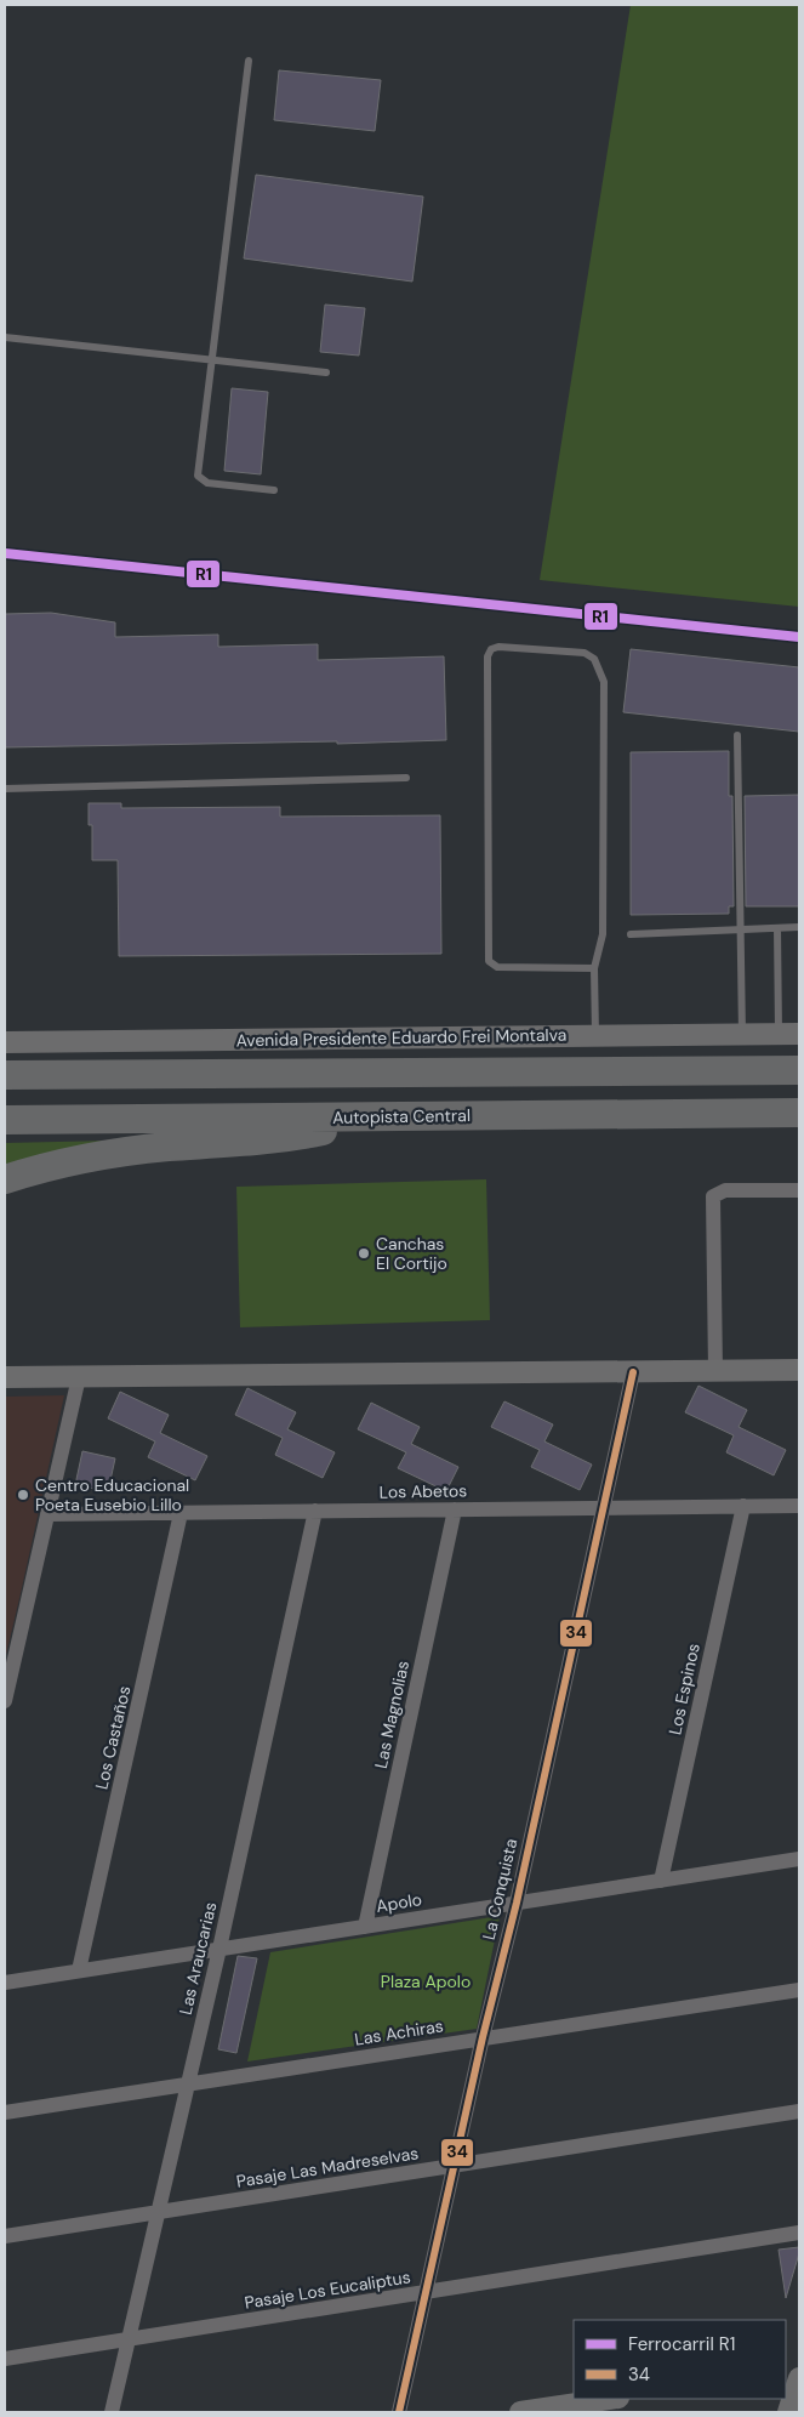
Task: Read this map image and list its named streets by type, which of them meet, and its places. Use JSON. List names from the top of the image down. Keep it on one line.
{"streets":{"highway":["Autopista Central"],"main road":["Avenida Presidente Eduardo Frei Montalva"],"street":["Los Abetos","Los Espinos","Las Magnolias","Los Castaños","La Conquista","Apolo","Las Araucarias","Las Achiras","Pasaje Las Madreselvas","Pasaje Los Eucaliptus"]},"crossings":[["Los Abetos","Los Espinos"],["Los Abetos","Las Magnolias"],["Los Abetos","Los Castaños"],["Los Abetos","La Conquista"],["Los Abetos","Las Araucarias"],["Los Espinos","Apolo"],["Las Magnolias","Apolo"],["Los Castaños","Apolo"],["La Conquista","Apolo"],["La Conquista","Las Achiras"],["La Conquista","Pasaje Las Madreselvas"],["La Conquista","Pasaje Los Eucaliptus"],["Apolo","Las Araucarias"],["Las Araucarias","Las Achiras"],["Las Araucarias","Pasaje Las Madreselvas"],["Las Araucarias","Pasaje Los Eucaliptus"]],"parks":["Plaza Apolo"],"places":["Canchas El Cortijo","Centro Educacional Poeta Eusebio Lillo"],"lines":["rail line R1","transit line 34"],"legend":["Ferrocarril R1","34"]}
